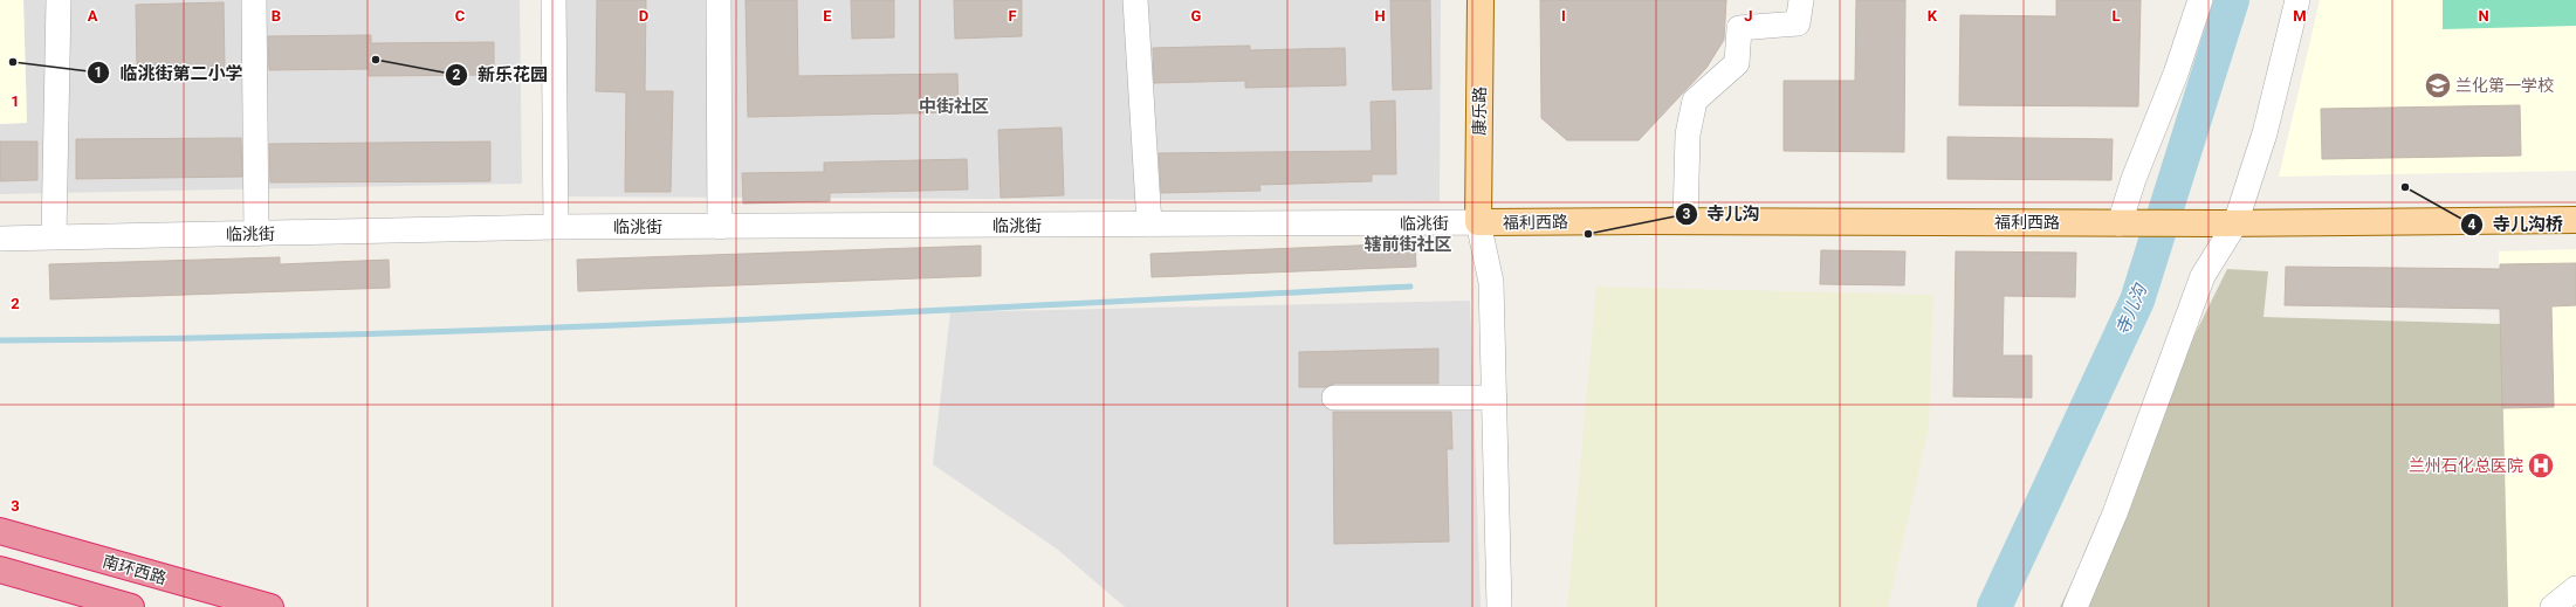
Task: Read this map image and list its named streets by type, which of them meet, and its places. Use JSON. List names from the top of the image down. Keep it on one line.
{"streets":{"highway":["南环西路"],"main road":["康乐路","福利西路"],"street":["临洮街"]},"crossings":[["康乐路","福利西路"],["康乐路","临洮街"],["福利西路","临洮街"]],"districts":["中街社区","辖前街社区"],"water":["寺儿沟"],"places":{"other":["新乐花园","临洮街第二小学","寺儿沟桥","寺儿沟"],"school or university":["兰化第一学校"],"hospital":["兰州石化总医院"]},"grid":{"columns":["A","B","C","D","E","F","G","H","I","J","K","L","M","N"],"rows":["1","2","3"]}}
